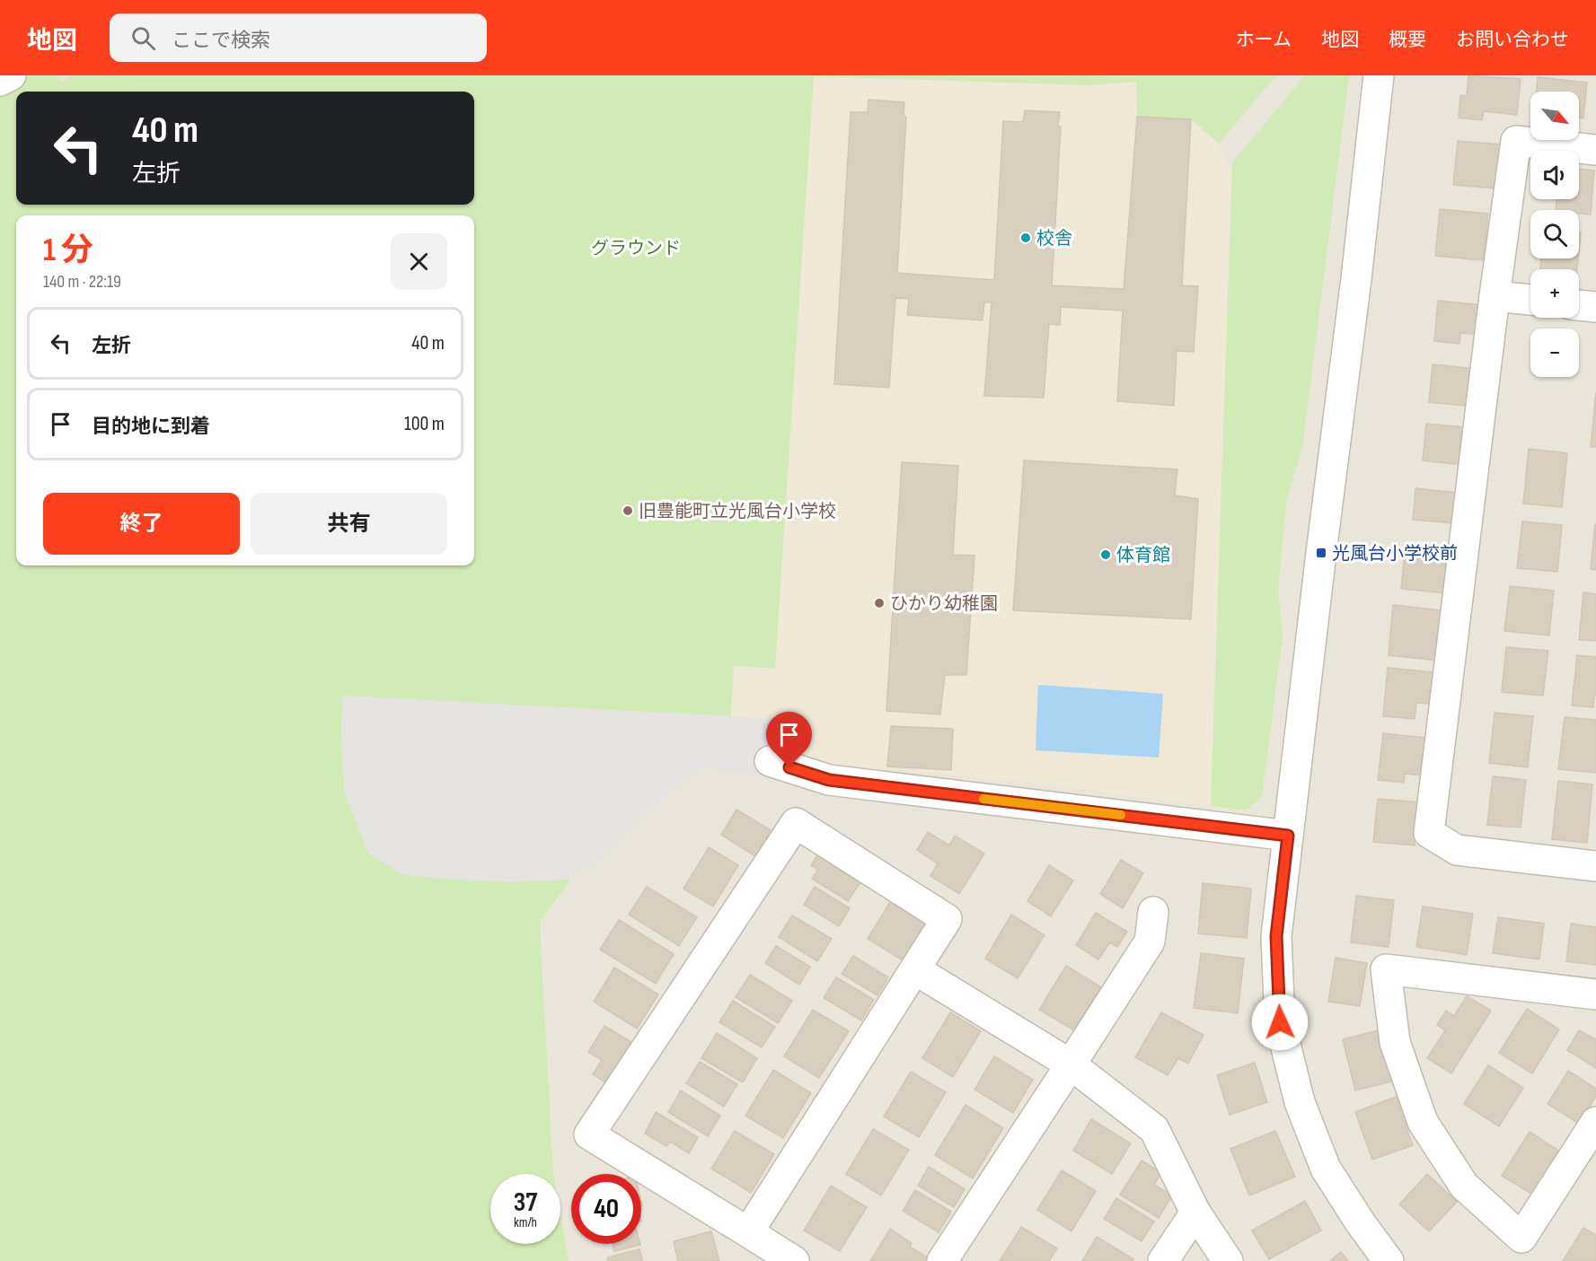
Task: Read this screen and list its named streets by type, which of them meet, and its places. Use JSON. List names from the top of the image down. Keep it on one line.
{"parks":["グラウンド"],"places":{"other":["校舎","旧豊能町立光風台小学校","体育館","ひかり幼稚園"],"transit":["光風台小学校前"]},"north":"bottom right","page":{"header":"地図","search":"ここで検索","nav":["ホーム","地図","概要","お問い合わせ"],"map_buttons":["+","−"],"turn":["40 m","左折"],"heading":["1 分","140 m · 22:19"],"list":[{"name":"左折","value":"40 m"},{"name":"目的地に到着","value":"100 m"}],"buttons":["終了","共有"],"speed":"37 km/h","limit":"40"}}
